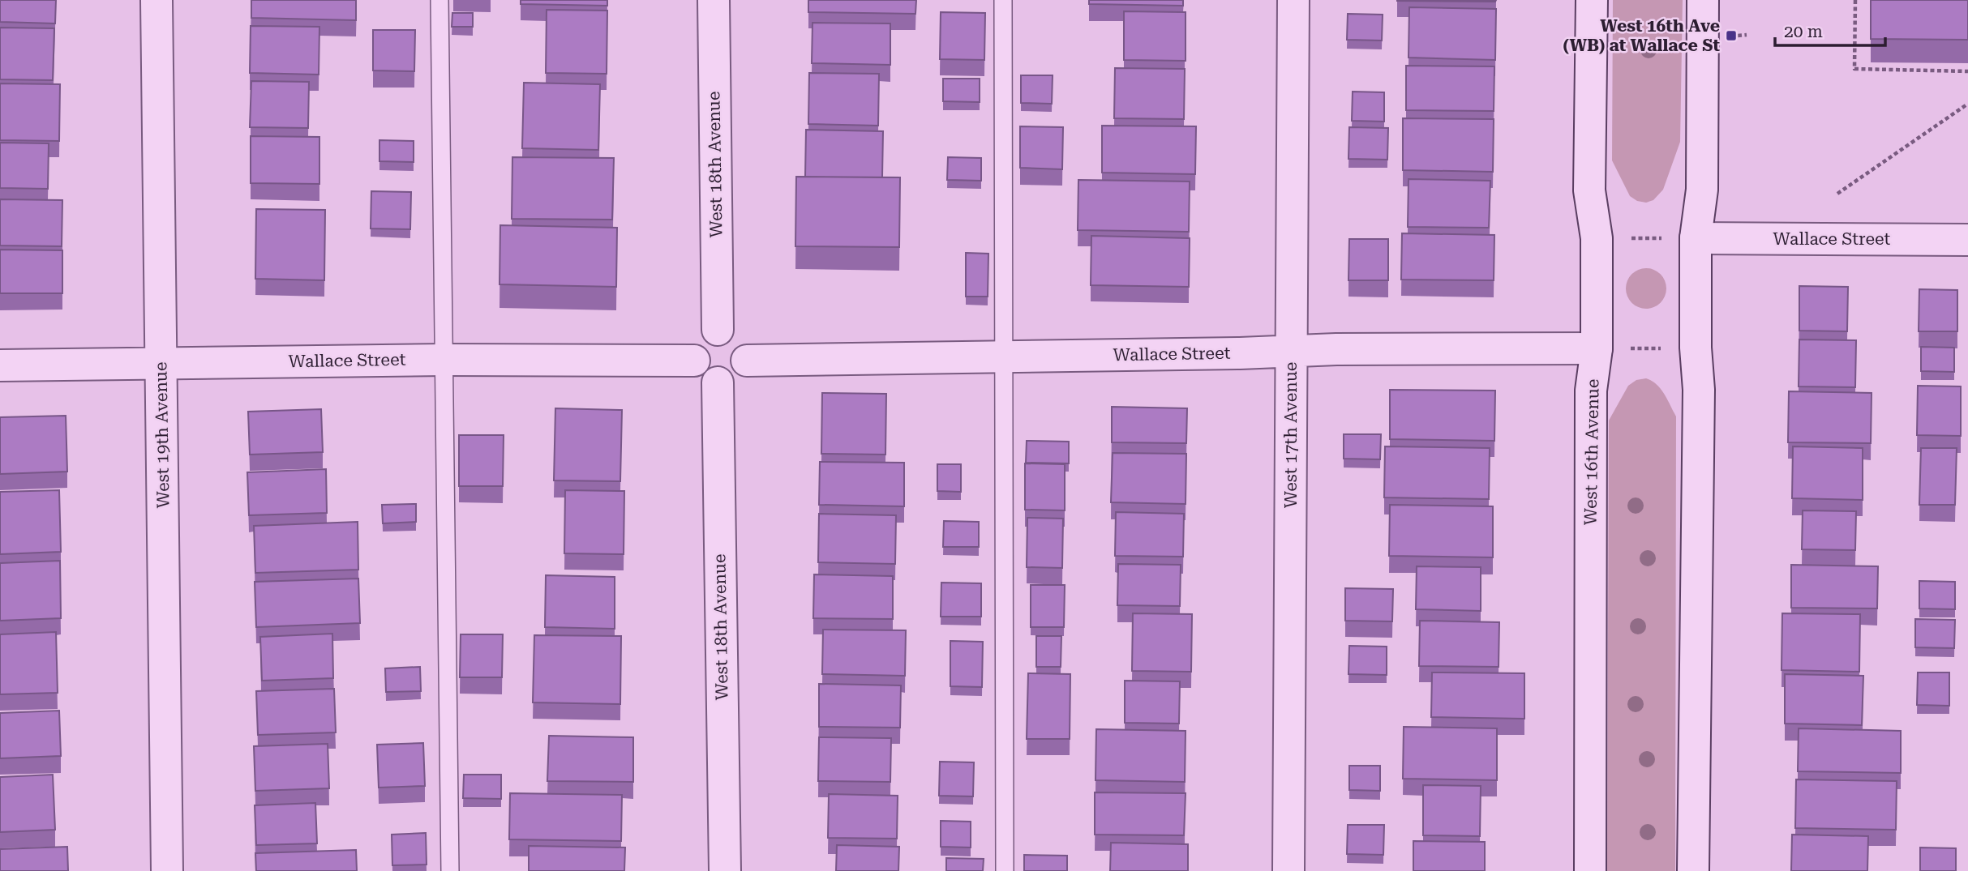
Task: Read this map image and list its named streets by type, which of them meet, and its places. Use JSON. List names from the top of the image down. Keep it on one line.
{"streets":{"street":["West 18th Avenue","Wallace Street","West 19th Avenue","West 17th Avenue","West 16th Avenue"]},"crossings":[["West 18th Avenue","Wallace Street"],["Wallace Street","West 19th Avenue"],["Wallace Street","West 17th Avenue"],["Wallace Street","West 16th Avenue"]],"places":{"transit":["West 16th Ave (WB) at Wallace St"]},"scale_bar":"20 m"}
